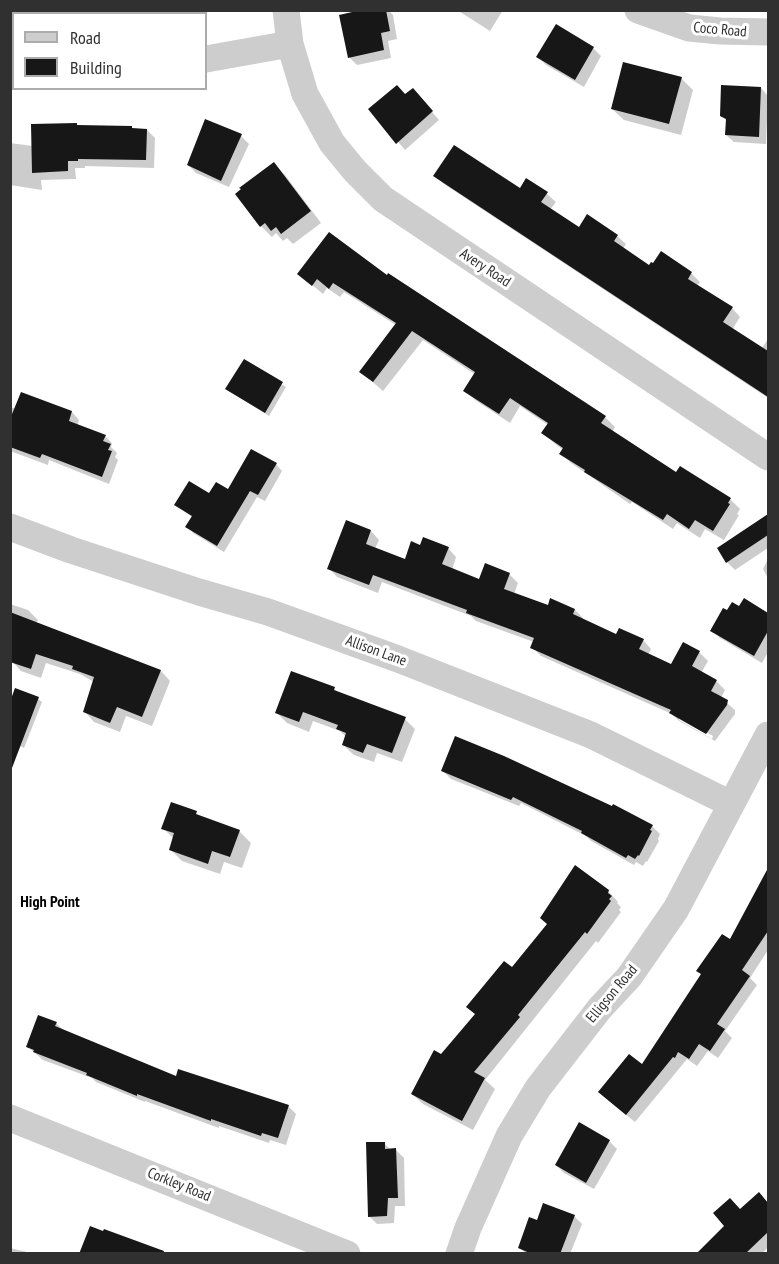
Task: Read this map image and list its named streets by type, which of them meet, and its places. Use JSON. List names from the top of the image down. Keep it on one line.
{"streets":{"street":["Coco Road","Avery Road","Allison Lane","Elligson Road","Corkley Road"]},"crossings":[["Allison Lane","Elligson Road"]],"districts":["High Point"],"legend":["Road","Building"]}
